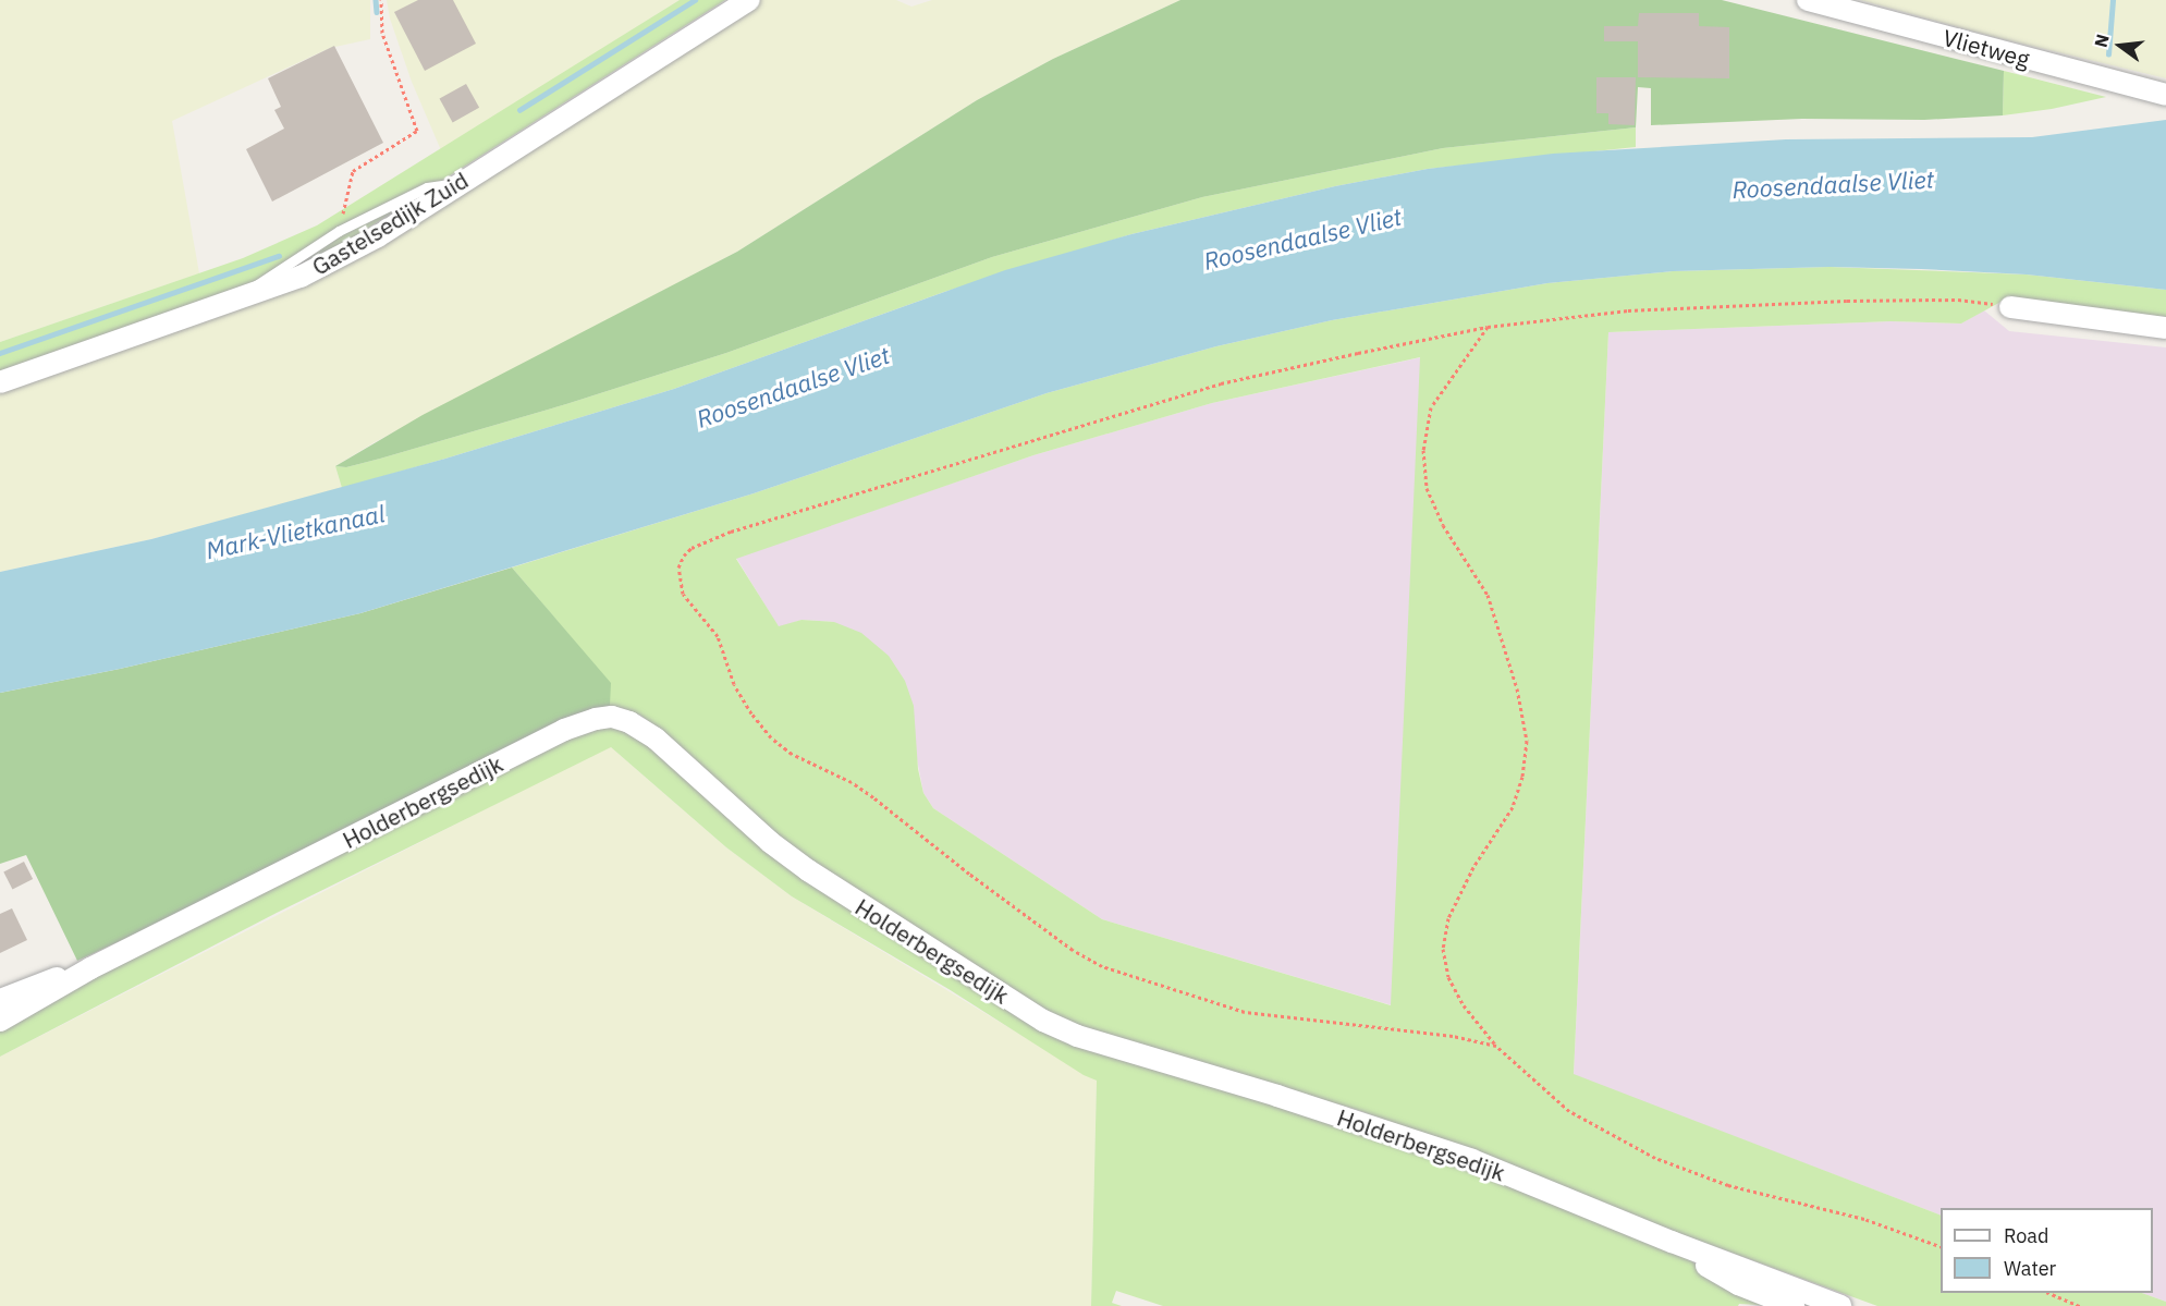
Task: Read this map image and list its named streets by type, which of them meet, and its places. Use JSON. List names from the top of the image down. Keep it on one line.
{"streets":{"street":["Vlietweg","Gastelsedijk Zuid","Holderbergsedijk"]},"water":["Roosendaalse Vliet","Mark-Vlietkanaal"],"legend":["Road","Water"],"north":"left"}
